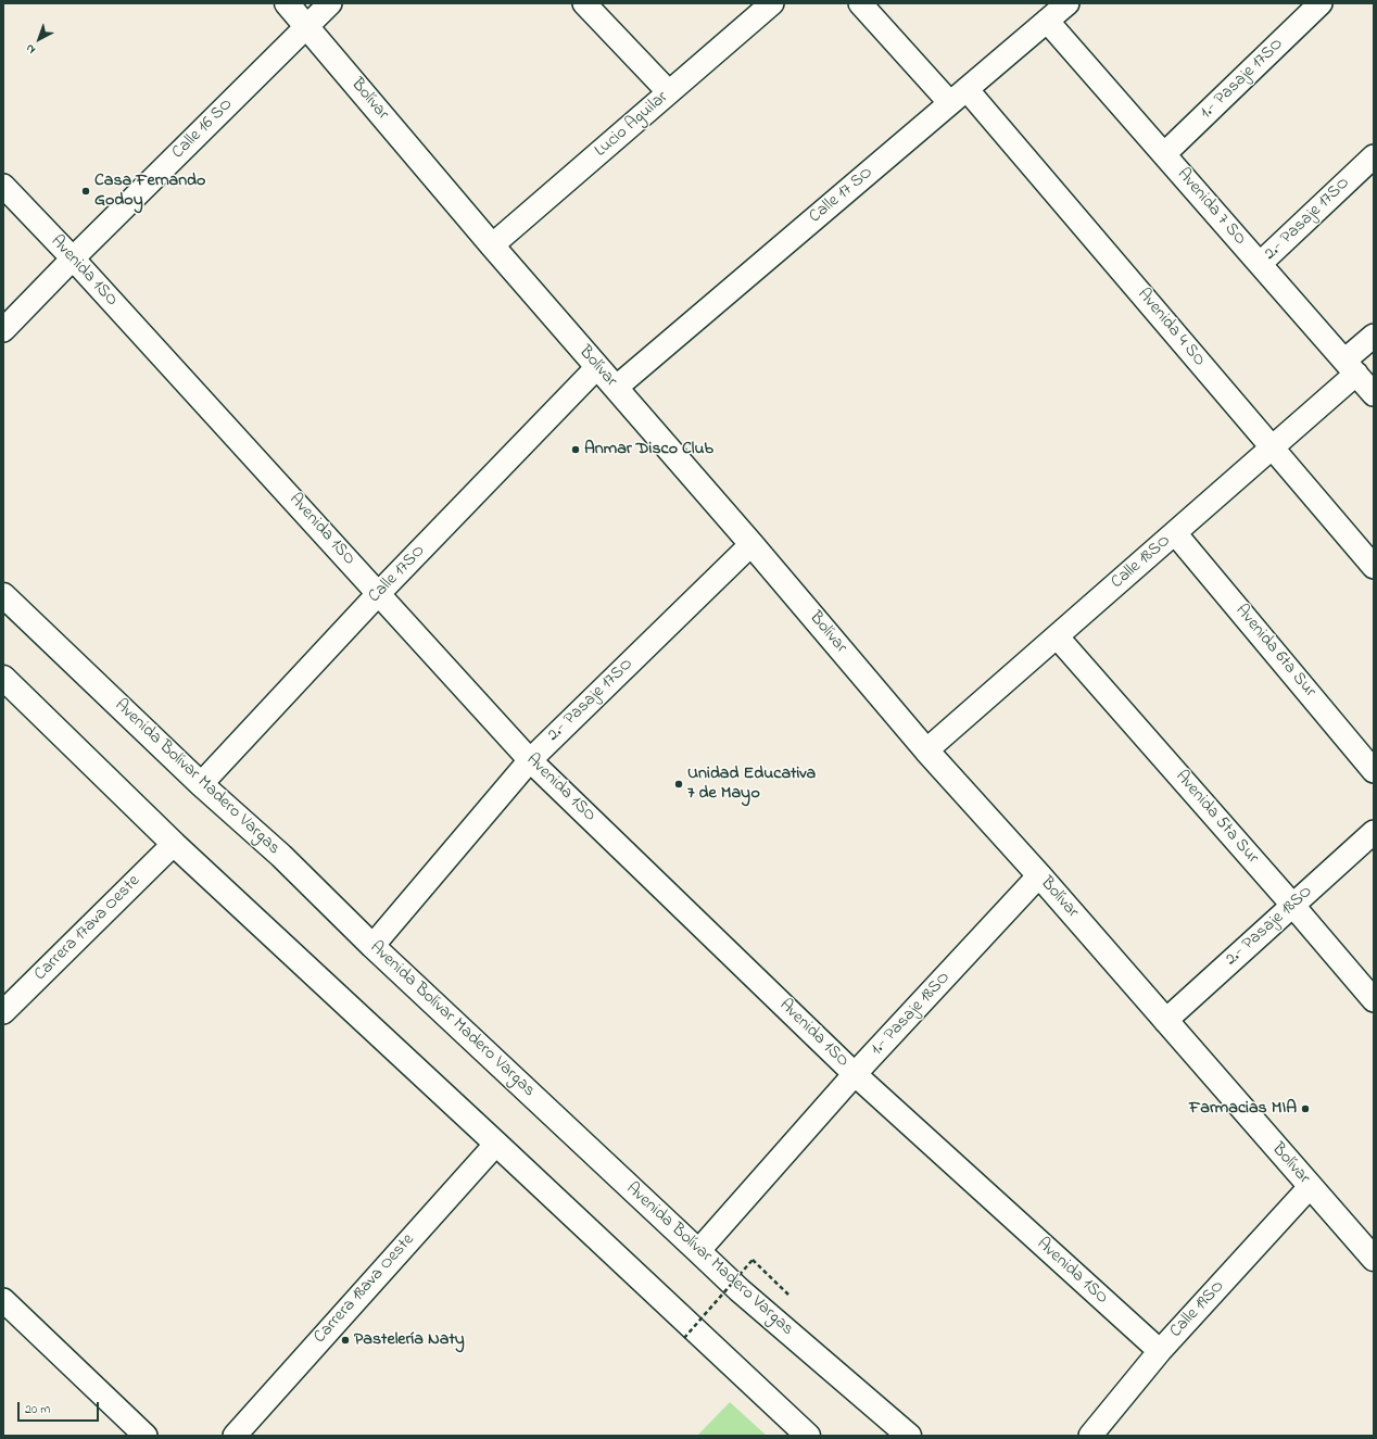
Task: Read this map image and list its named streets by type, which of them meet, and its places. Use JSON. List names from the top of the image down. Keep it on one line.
{"streets":{"main road":["Bolívar","Avenida Bolívar Madero Vargas"],"street":["1.- Pasaje 17SO","Lucio Aguilar","Calle 16 SO","Calle 17 SO","Avenida 7 SO","2.- Pasaje 17SO","Avenida 1SO","Avenida 4 SO","Calle 18SO","Calle 17SO","Avenida 6ta Sur","Avenida 5ta Sur","2.- Pasaje 18SO","Carrera 17ava Oeste","1.- Pasaje 18SO","Carrera 18ava Oeste","Calle 19SO"]},"crossings":[["1.- Pasaje 17SO","Avenida 7 SO"],["Bolívar","Lucio Aguilar"],["Bolívar","Calle 16 SO"],["Bolívar","Calle 17 SO"],["Bolívar","2.- Pasaje 17SO"],["Bolívar","Calle 18SO"],["Bolívar","Calle 17SO"],["Bolívar","2.- Pasaje 18SO"],["Bolívar","1.- Pasaje 18SO"],["Bolívar","Calle 19SO"],["Calle 16 SO","Avenida 1SO"],["Calle 17 SO","Avenida 7 SO"],["Calle 17 SO","Avenida 4 SO"],["Avenida 7 SO","2.- Pasaje 17SO"],["Avenida 7 SO","Calle 18SO"],["2.- Pasaje 17SO","Avenida 1SO"],["2.- Pasaje 17SO","Avenida Bolívar Madero Vargas"],["Avenida 1SO","Calle 17SO"],["Avenida 1SO","1.- Pasaje 18SO"],["Avenida 1SO","Calle 19SO"],["Avenida 4 SO","Calle 18SO"],["Calle 18SO","Avenida 6ta Sur"],["Calle 18SO","Avenida 5ta Sur"],["Calle 17SO","Avenida Bolívar Madero Vargas"],["Avenida Bolívar Madero Vargas","1.- Pasaje 18SO"],["Avenida 5ta Sur","2.- Pasaje 18SO"]],"places":["Casa Fernando Godoy","Anmar Disco Club","Unidad Educativa 7 de Mayo","Farmacias MIA","Pastelería Naty"],"scale_bar":"20 m","north":"bottom left"}
